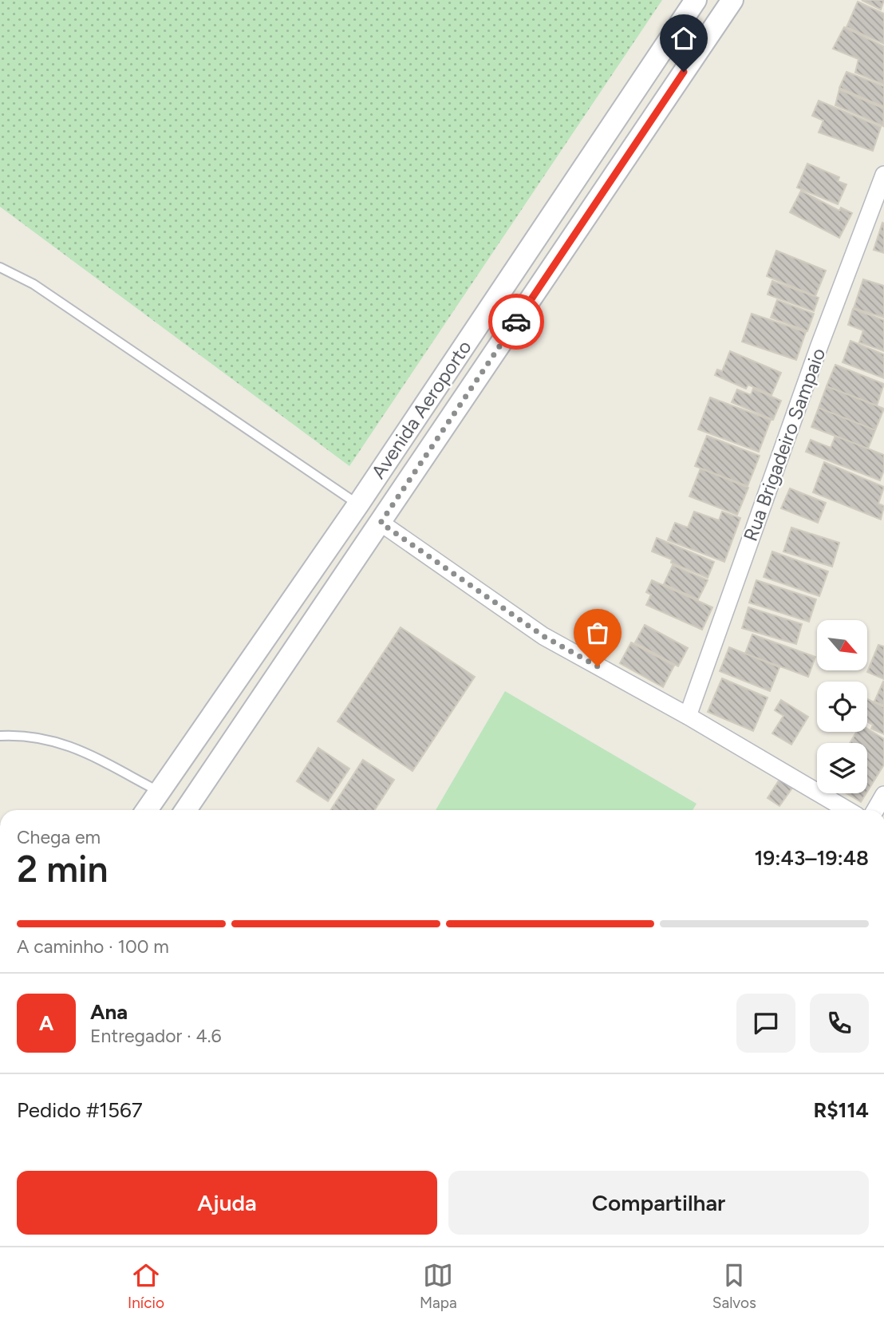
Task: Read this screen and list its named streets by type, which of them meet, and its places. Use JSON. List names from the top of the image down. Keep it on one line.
{"streets":{"street":["Avenida Aeroporto","Rua Brigadeiro Sampaio"]},"north":"bottom right","page":{"heading":["2 min","Chega em","19:43–19:48"],"panel":["Ana","Entregador · 4.6","Pedido #1567","R$114"],"bar":"A caminho · 100 m","round":"A","buttons":["Ajuda","Compartilhar"],"tabs":["Início","Mapa","Salvos"]}}
